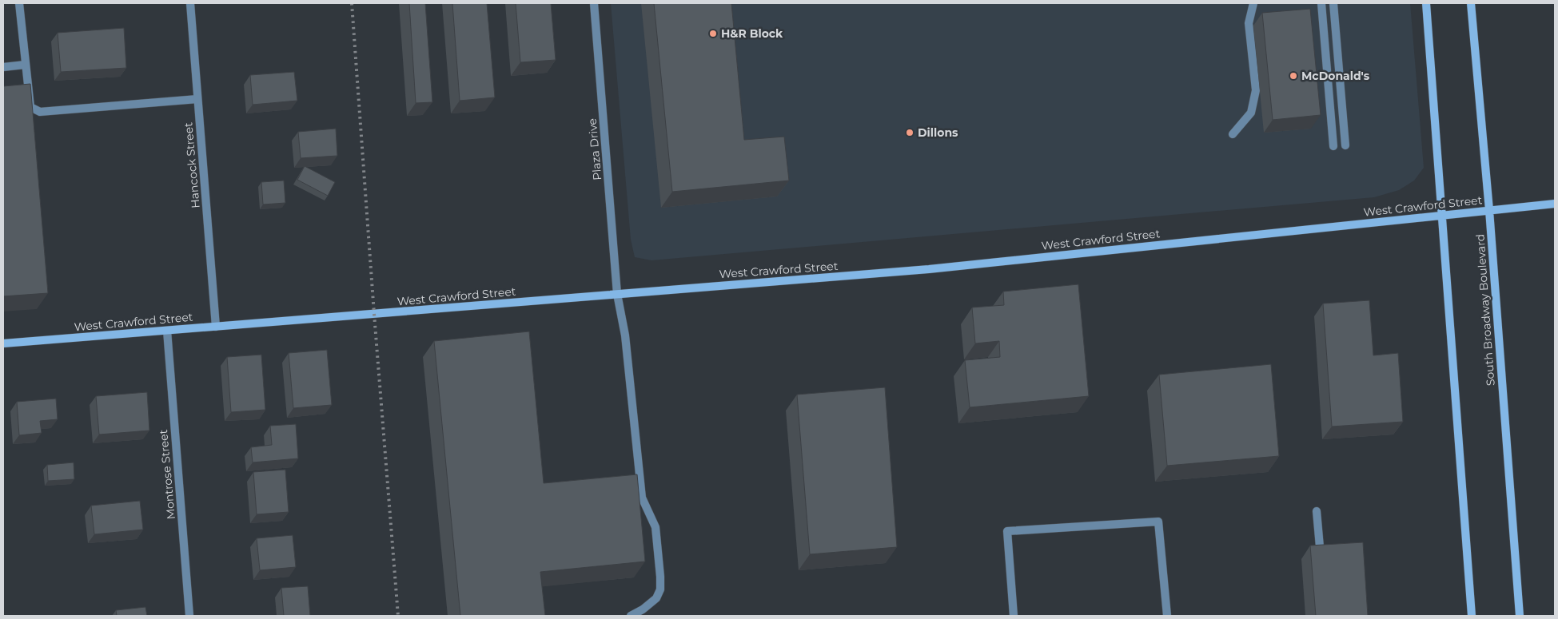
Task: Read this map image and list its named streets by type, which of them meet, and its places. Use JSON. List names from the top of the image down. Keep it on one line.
{"streets":{"main road":["West Crawford Street","South Broadway Boulevard"],"street":["Plaza Drive","Hancock Street","Montrose Street"]},"crossings":[["Plaza Drive","West Crawford Street"],["Hancock Street","West Crawford Street"],["West Crawford Street","South Broadway Boulevard"],["West Crawford Street","Montrose Street"]],"places":["H&R Block","McDonald's","Dillons"]}
